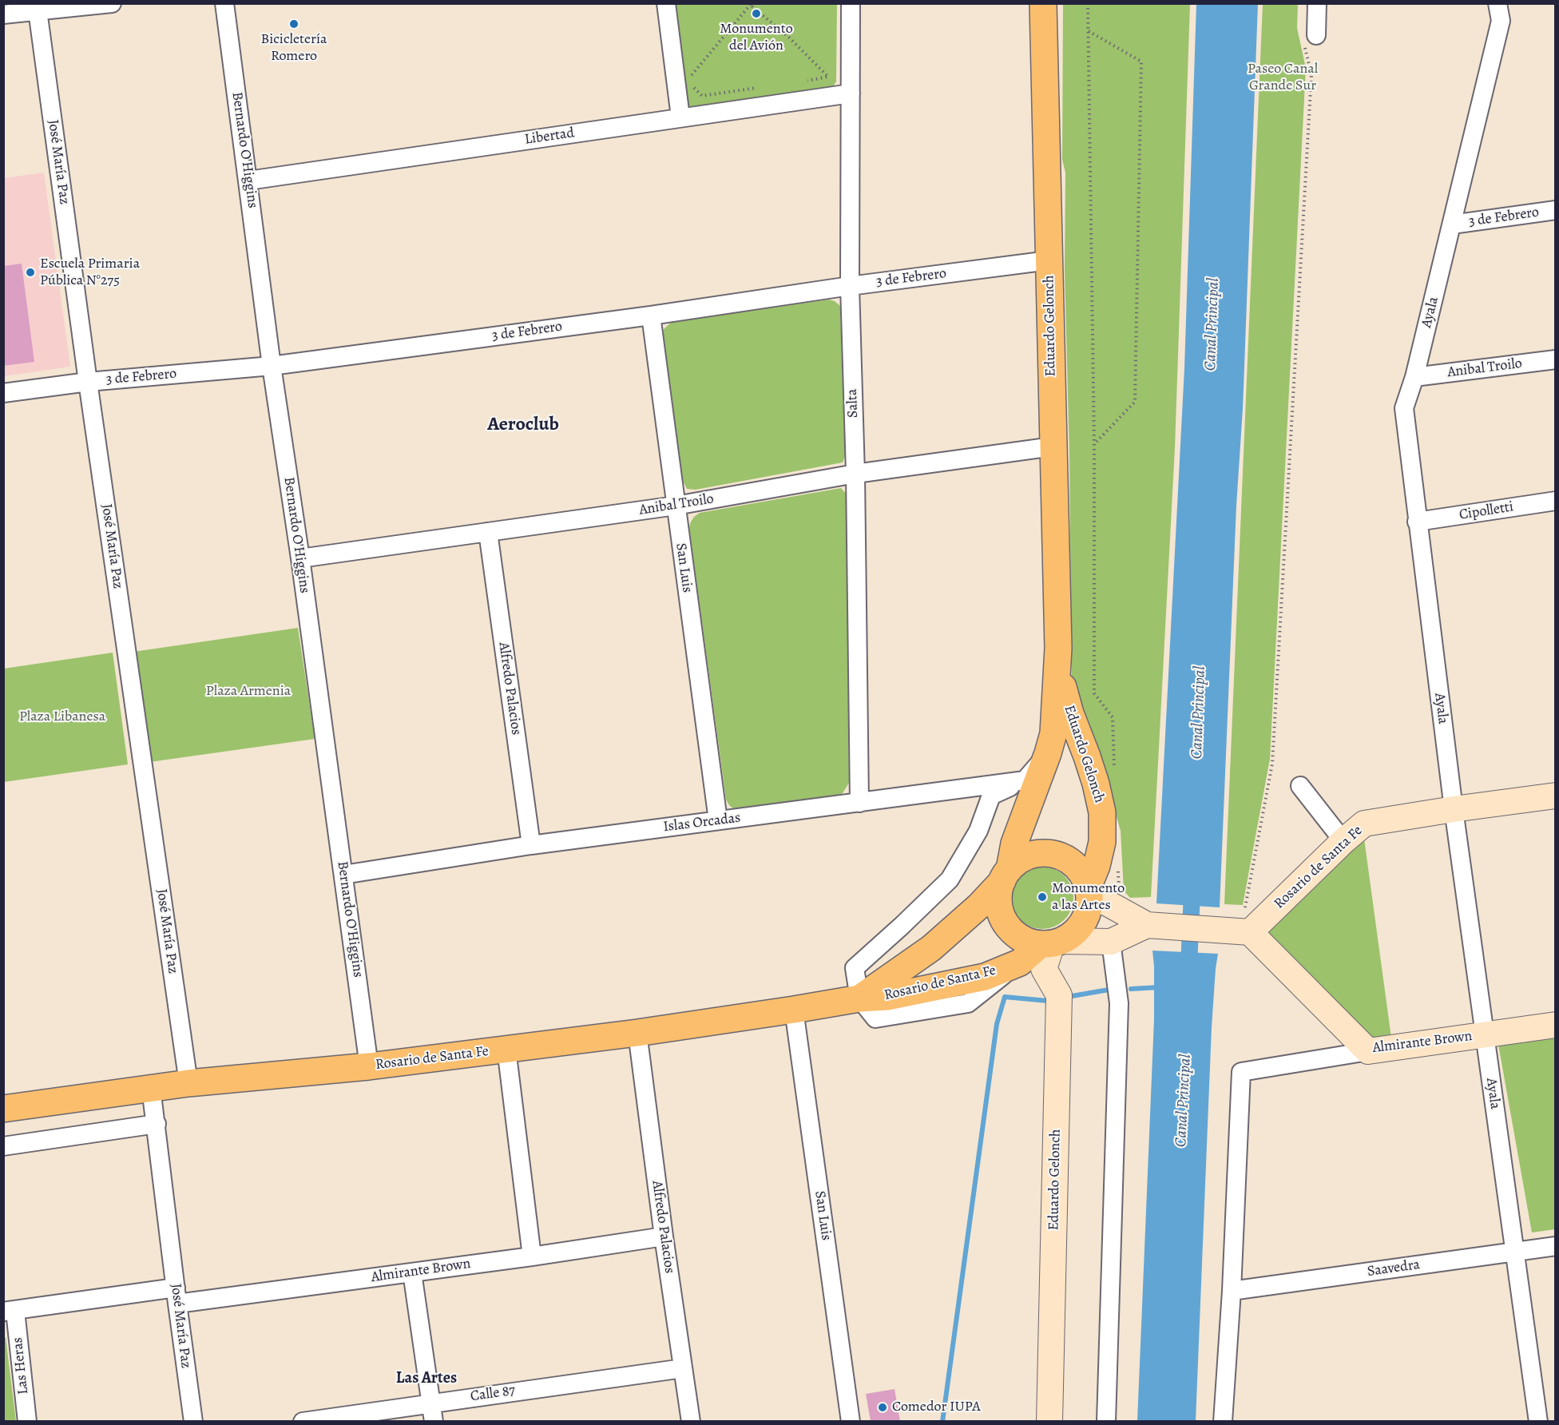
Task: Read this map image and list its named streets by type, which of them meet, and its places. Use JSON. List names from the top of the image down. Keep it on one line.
{"streets":{"main road":["Eduardo Gelonch","Rosario de Santa Fe"],"street":["Libertad","Bernardo O'Higgins","José María Paz","3 de Febrero","Ayala","Anibal Troilo","Salta","Cipolletti","San Luis","Alfredo Palacios","Islas Orcadas","Almirante Brown","Saavedra","Las Heras","Calle 87"]},"crossings":[["Libertad","Bernardo O'Higgins"],["Libertad","Salta"],["Bernardo O'Higgins","3 de Febrero"],["Bernardo O'Higgins","Anibal Troilo"],["Bernardo O'Higgins","Islas Orcadas"],["Bernardo O'Higgins","Rosario de Santa Fe"],["José María Paz","3 de Febrero"],["José María Paz","Rosario de Santa Fe"],["José María Paz","Almirante Brown"],["3 de Febrero","Ayala"],["3 de Febrero","Eduardo Gelonch"],["3 de Febrero","Salta"],["3 de Febrero","San Luis"],["Ayala","Anibal Troilo"],["Ayala","Cipolletti"],["Ayala","Rosario de Santa Fe"],["Ayala","Almirante Brown"],["Ayala","Saavedra"],["Eduardo Gelonch","Anibal Troilo"],["Eduardo Gelonch","Rosario de Santa Fe"],["Anibal Troilo","Salta"],["Anibal Troilo","San Luis"],["Anibal Troilo","Alfredo Palacios"],["Salta","Islas Orcadas"],["San Luis","Islas Orcadas"],["San Luis","Rosario de Santa Fe"],["Alfredo Palacios","Islas Orcadas"],["Alfredo Palacios","Rosario de Santa Fe"],["Alfredo Palacios","Almirante Brown"],["Alfredo Palacios","Calle 87"],["Rosario de Santa Fe","Almirante Brown"],["Almirante Brown","Las Heras"]],"districts":["Aeroclub","Las Artes"],"water":["Canal Principal"],"parks":["Paseo Canal Grande Sur","Plaza Armenia","Plaza Libanesa"],"places":["Monumento del Avión","Bicicletería Romero","Escuela Primaria Pública N°275","Monumento a las Artes","Comedor IUPA"]}
